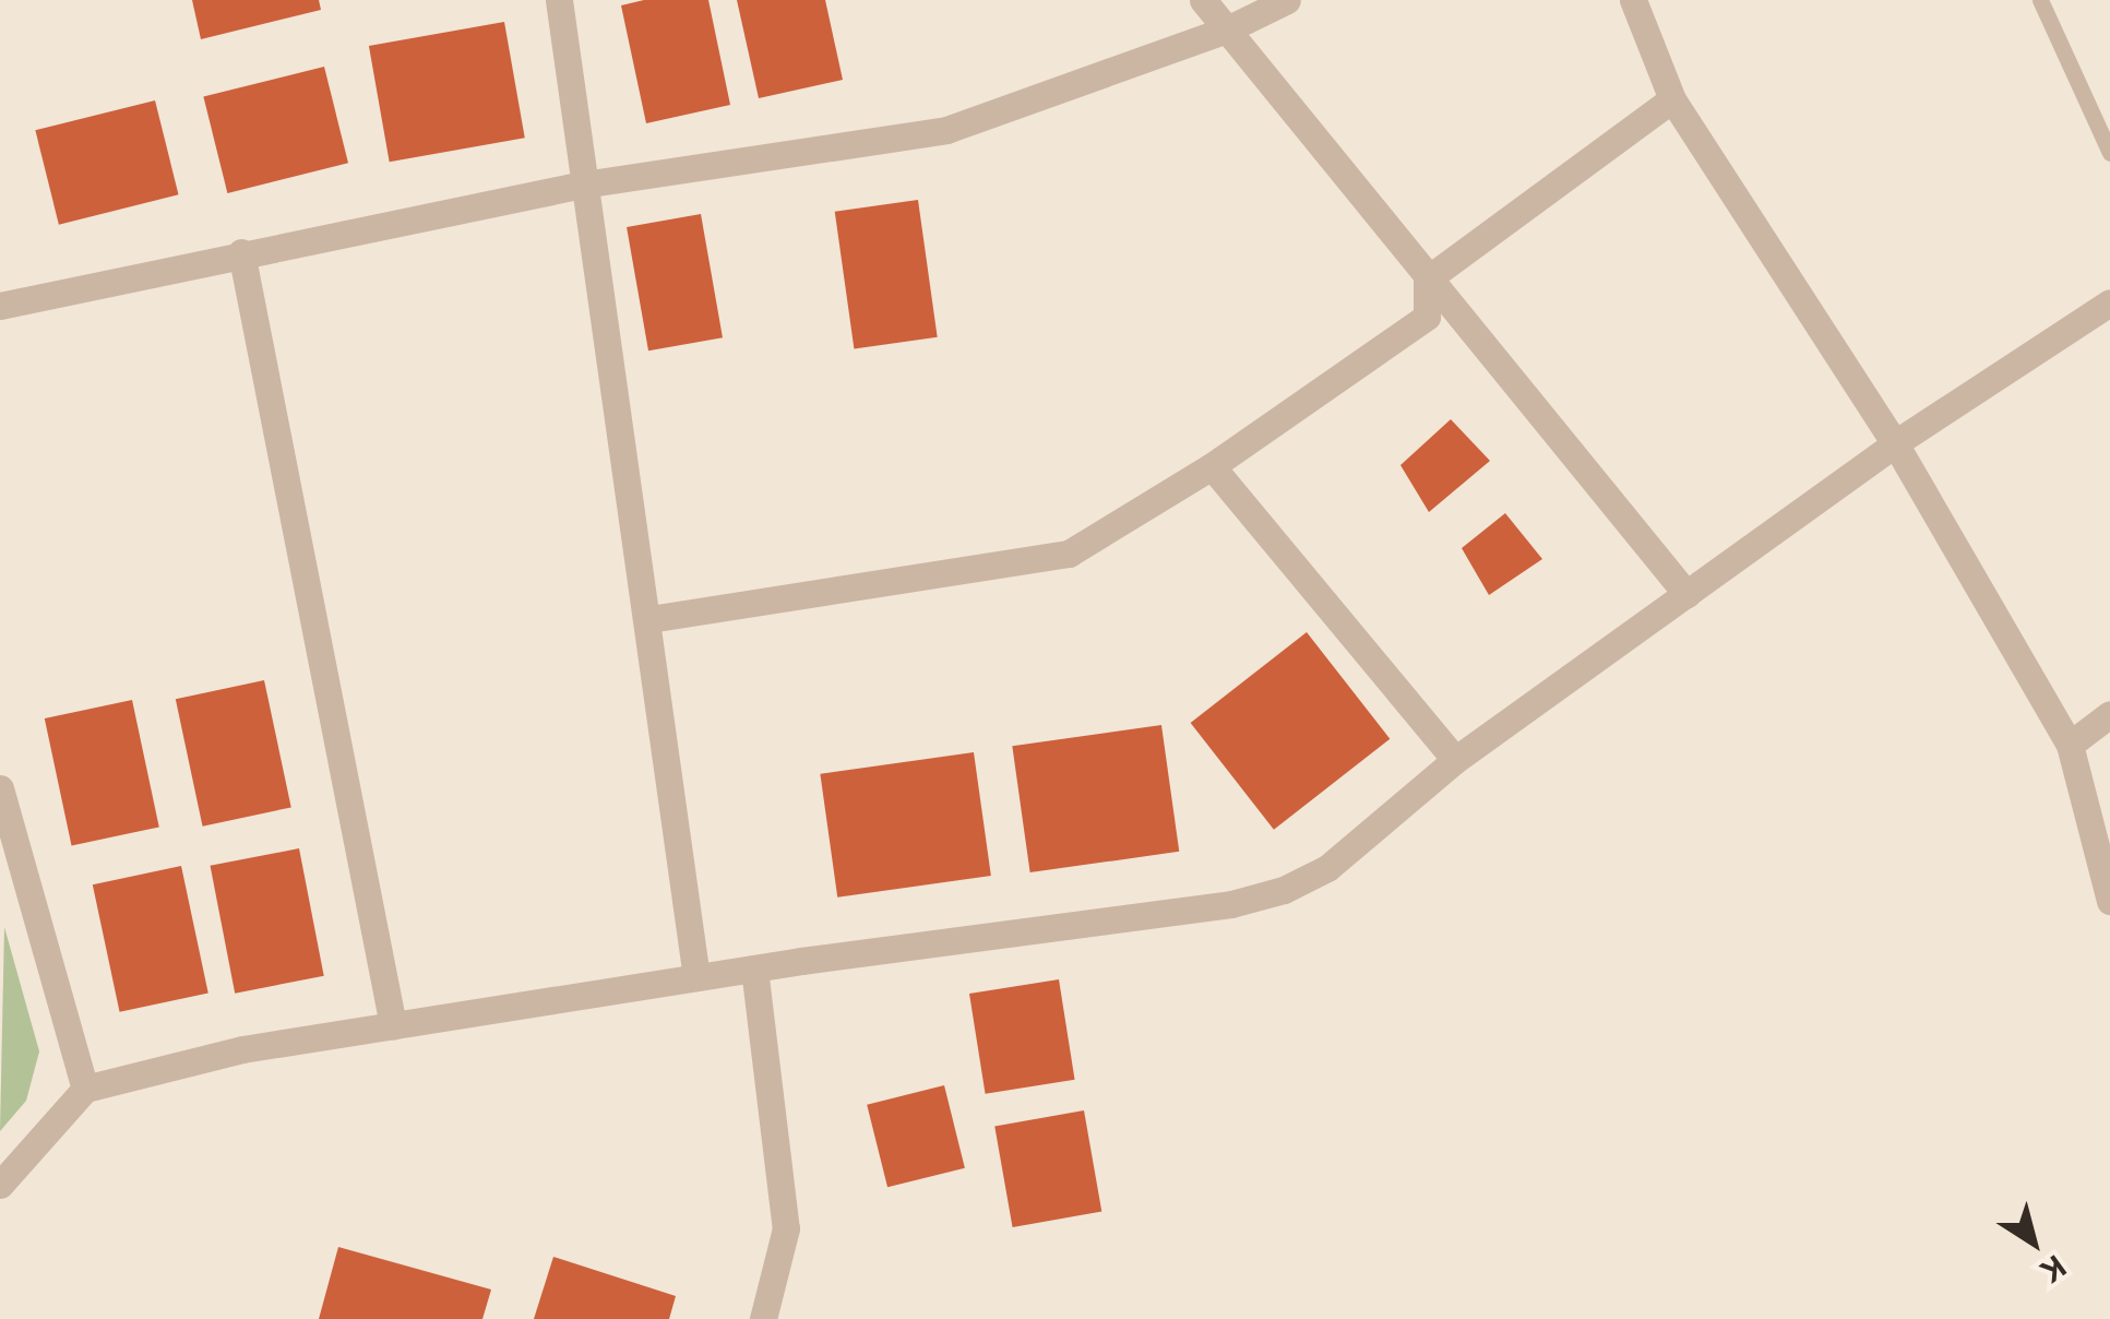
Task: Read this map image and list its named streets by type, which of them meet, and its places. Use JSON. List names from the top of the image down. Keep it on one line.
{"north":"bottom right"}
